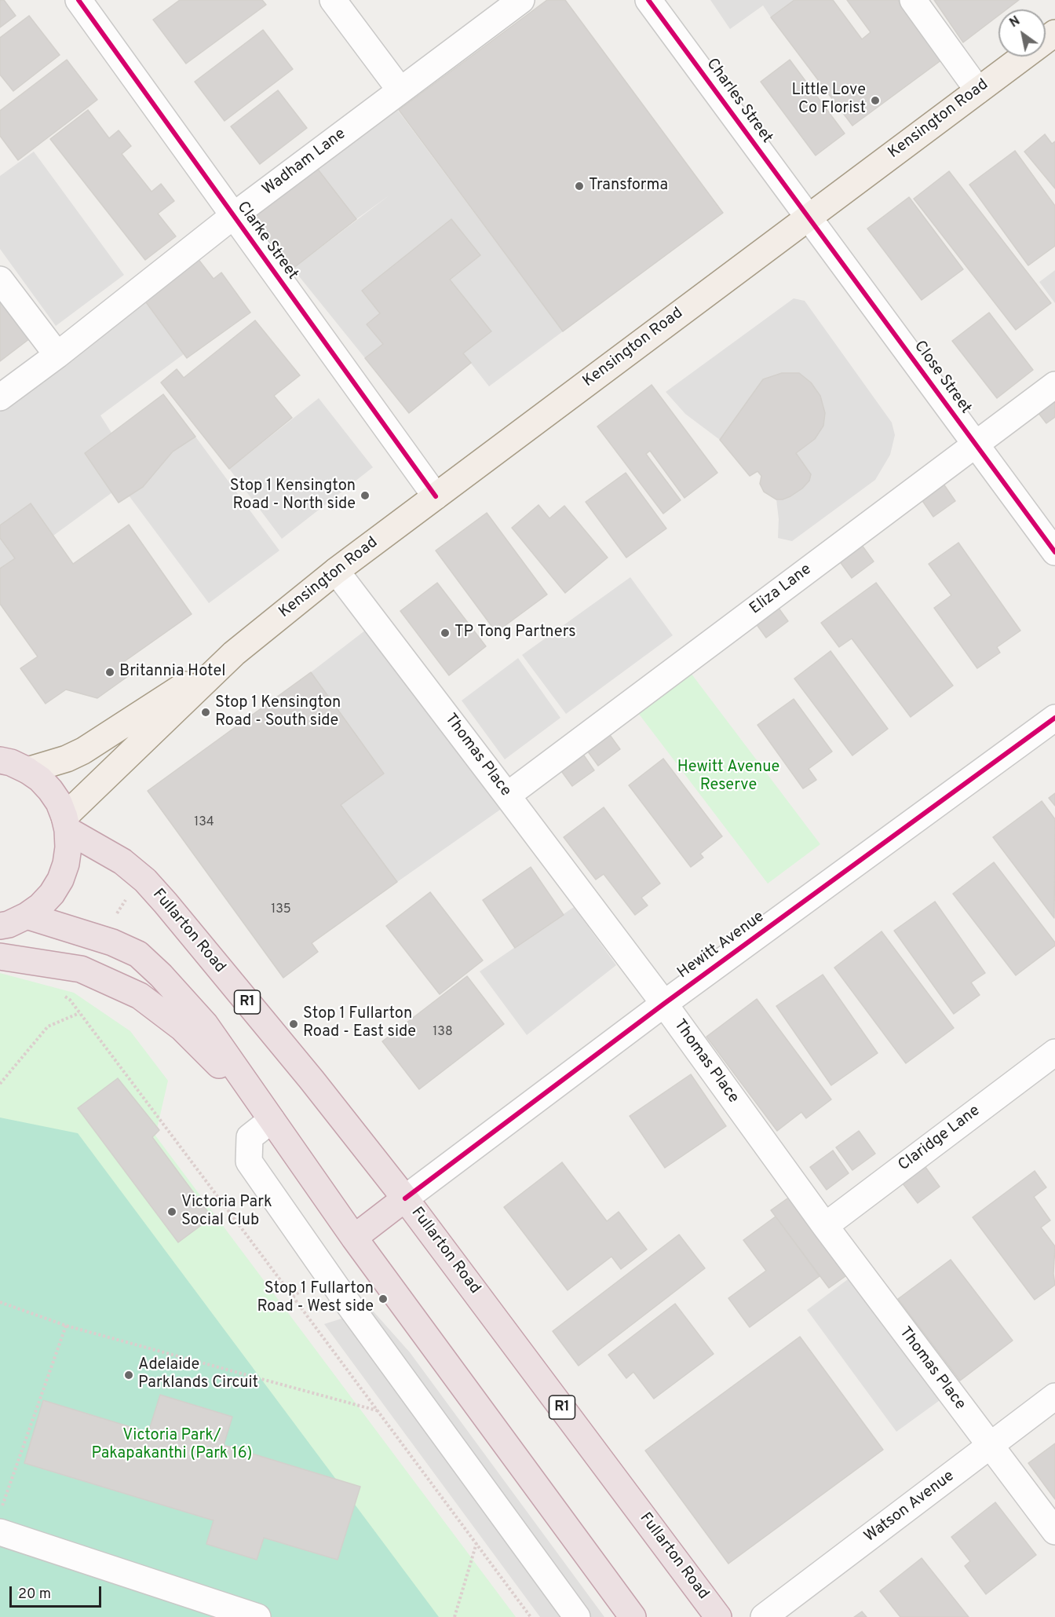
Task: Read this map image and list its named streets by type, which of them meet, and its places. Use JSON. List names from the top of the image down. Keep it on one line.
{"streets":{"highway":["Fullarton Road","R1"],"main road":["Kensington Road"],"street":["Charles Street","Wadham Lane","Clarke Street","Close Street","Eliza Lane","Thomas Place","Hewitt Avenue","Claridge Lane","Watson Avenue"]},"crossings":[["Charles Street","Kensington Road"],["Charles Street","Close Street"],["Kensington Road","Clarke Street"],["Kensington Road","Close Street"],["Kensington Road","Thomas Place"],["Kensington Road","Fullarton Road"],["Wadham Lane","Clarke Street"],["Close Street","Eliza Lane"],["Eliza Lane","Thomas Place"],["Thomas Place","Hewitt Avenue"],["Thomas Place","Claridge Lane"],["Thomas Place","Watson Avenue"],["Fullarton Road","Hewitt Avenue"]],"parks":["Hewitt Avenue Reserve","Victoria Park/ Pakapakanthi (Park 16)"],"places":["Little Love Co Florist","Transforma","Stop 1 Kensington Road - North side","TP Tong Partners","Britannia Hotel","Stop 1 Kensington Road - South side","Stop 1 Fullarton Road - East side","Victoria Park Social Club","Stop 1 Fullarton Road - West side","Adelaide Parklands Circuit"],"house_numbers":["134","135","138"],"scale_bar":"20 m","north":"top left"}
